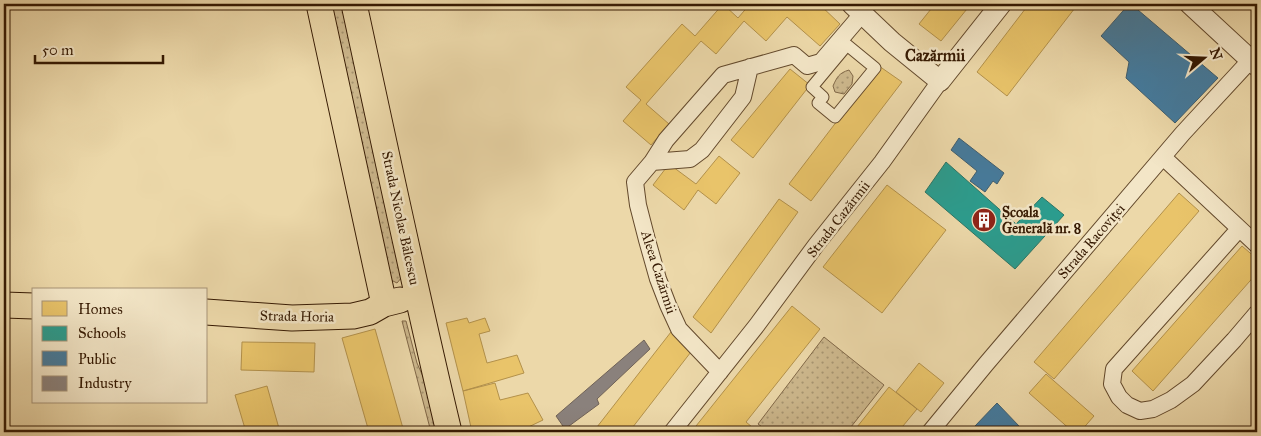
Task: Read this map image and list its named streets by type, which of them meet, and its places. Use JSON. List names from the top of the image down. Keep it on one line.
{"streets":{"main road":["Strada Nicolae Bălcescu","Strada Horia"],"street":["Strada Cazărmii","Strada Racoviței","Aleea Cazărmii"]},"crossings":[["Strada Nicolae Bălcescu","Strada Horia"],["Strada Cazărmii","Aleea Cazărmii"]],"districts":["Cazărmii"],"places":{"building":["Școala Generală nr. 8"]},"legend":["Homes","Schools","Public","Industry"],"scale_bar":"50 m","north":"right"}
